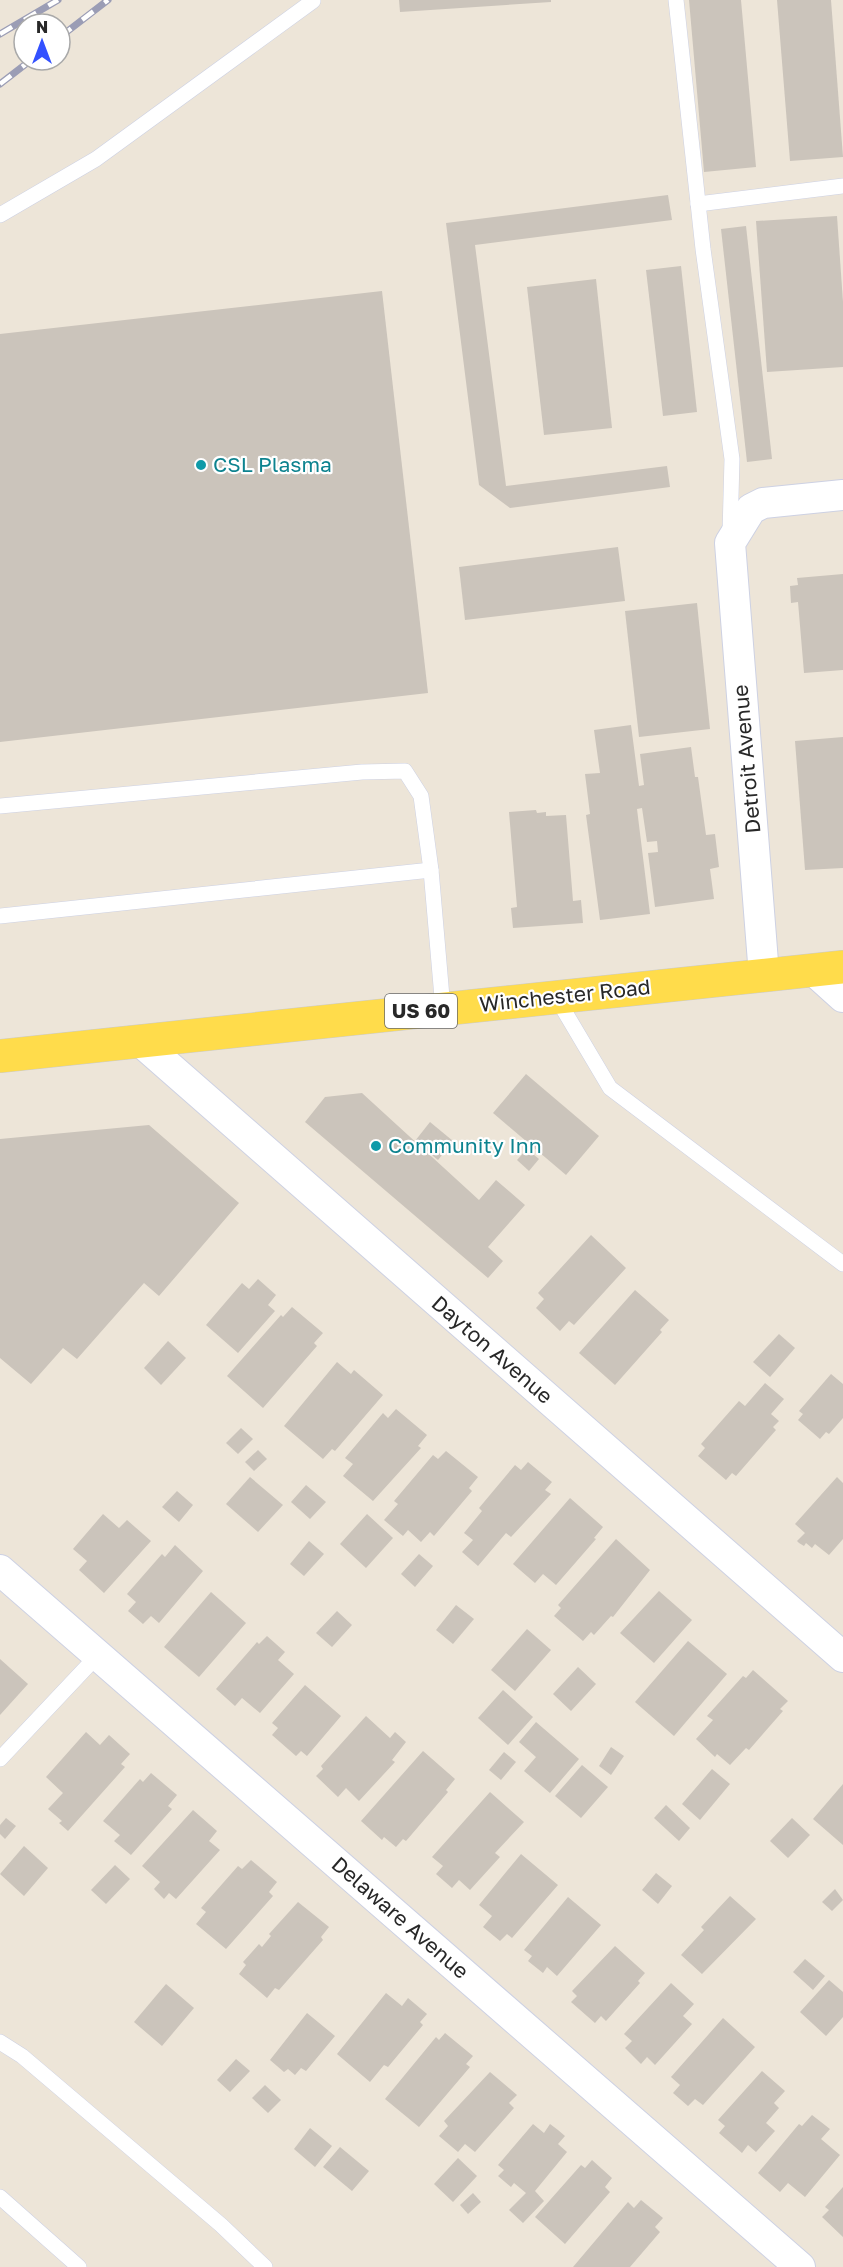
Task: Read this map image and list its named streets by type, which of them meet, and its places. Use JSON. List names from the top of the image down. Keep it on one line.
{"streets":{"main road":["Winchester Road","US 60"],"street":["Detroit Avenue","Dayton Avenue","Delaware Avenue"]},"crossings":[["Detroit Avenue","Winchester Road"],["Winchester Road","Dayton Avenue"]],"places":["CSL Plasma","Community Inn"],"north":"top"}
